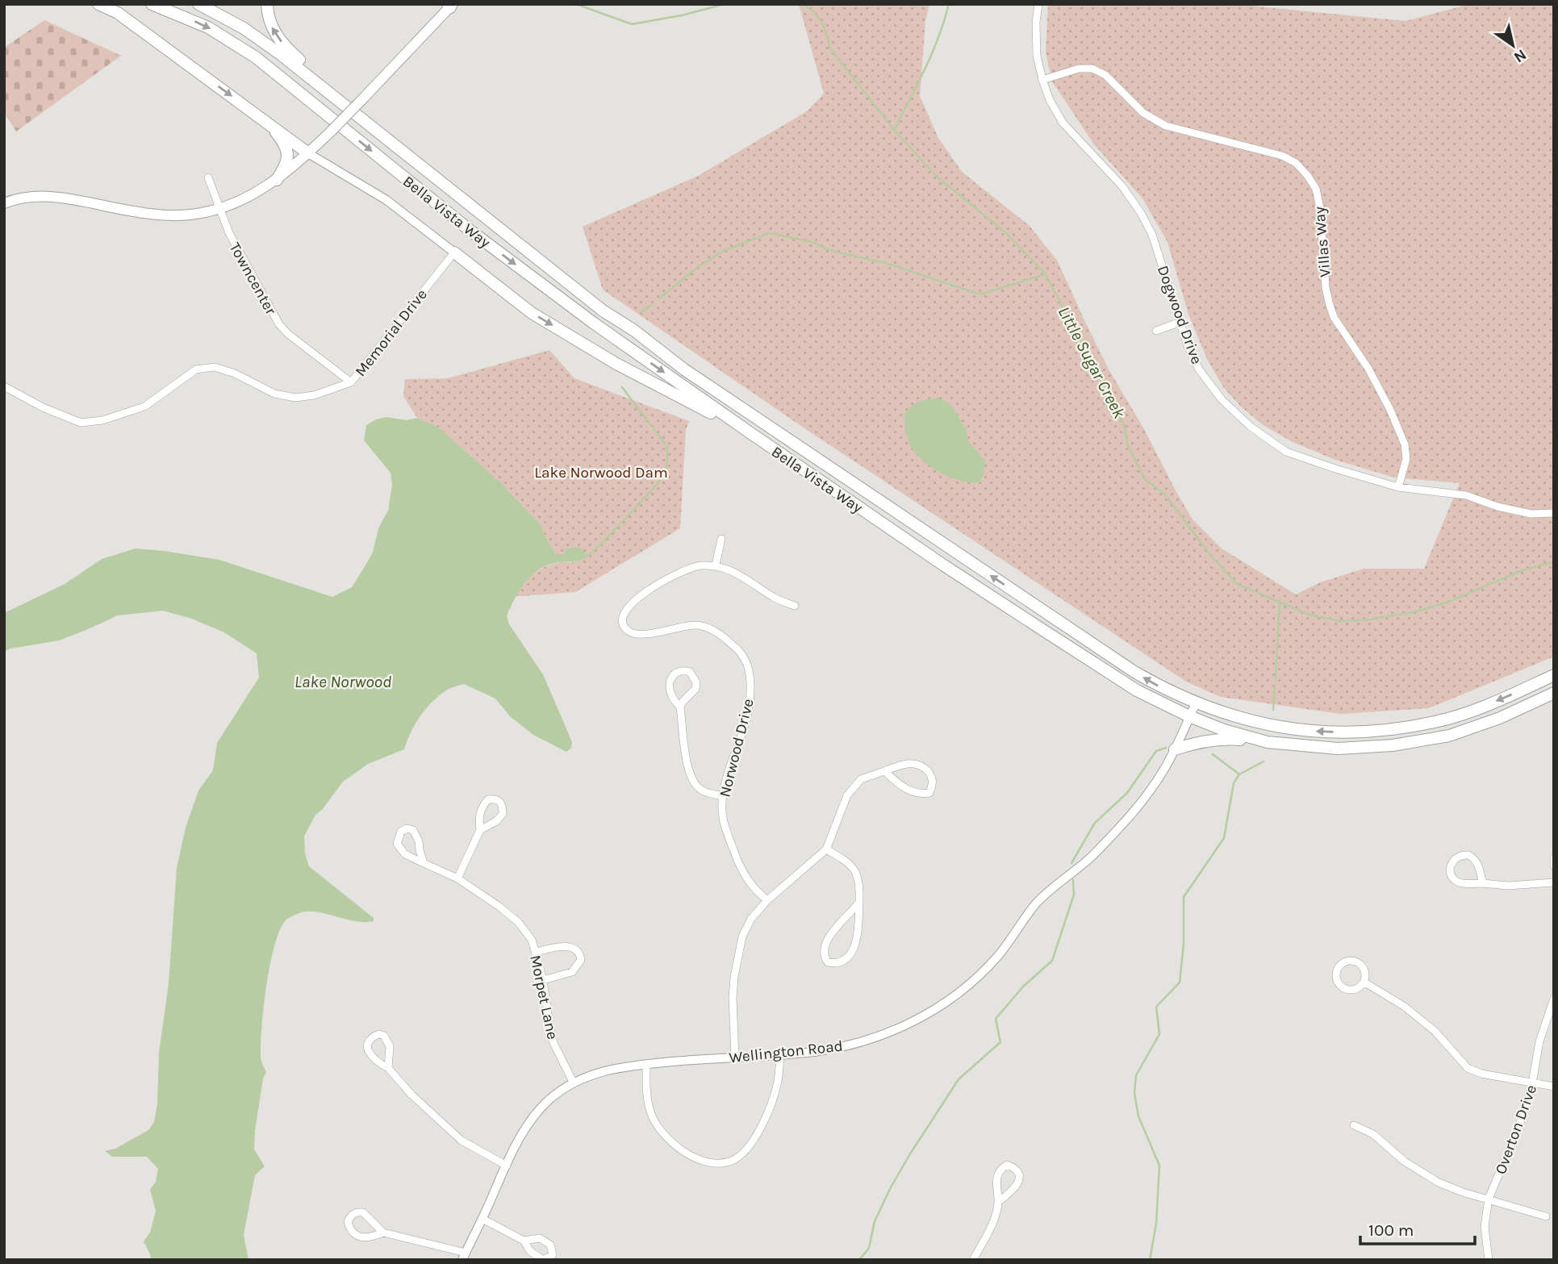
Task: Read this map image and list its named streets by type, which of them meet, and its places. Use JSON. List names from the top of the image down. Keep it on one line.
{"streets":{"main road":["Bella Vista Way"],"street":["Villas Way","Towncenter","Dogwood Drive","Memorial Drive","Norwood Drive","Morpet Lane","Wellington Road","Overton Drive"]},"crossings":[["Bella Vista Way","Wellington Road"],["Villas Way","Dogwood Drive"],["Towncenter","Memorial Drive"],["Morpet Lane","Wellington Road"]],"water":["Little Sugar Creek","Lake Norwood"],"parks":["Lake Norwood Dam"],"scale_bar":"100 m","north":"bottom right"}
